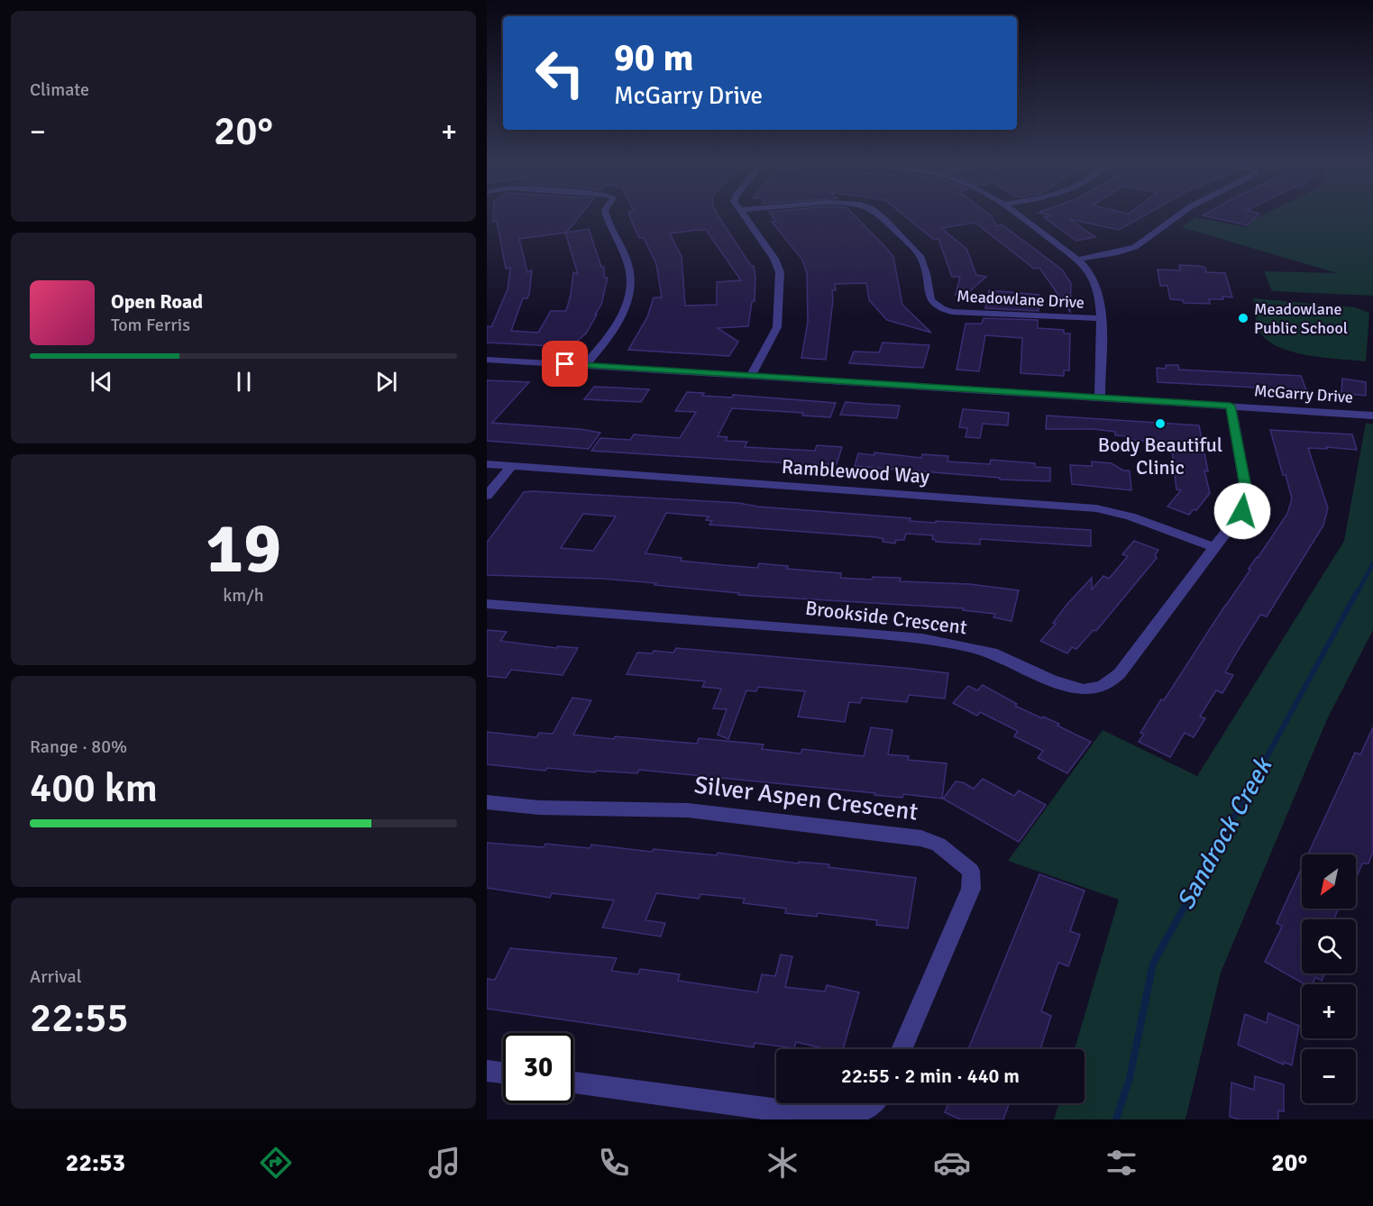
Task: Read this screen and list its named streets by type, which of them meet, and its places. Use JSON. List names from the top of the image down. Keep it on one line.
{"streets":{"street":["Meadowlane Drive","McGarry Drive","Ramblewood Way","Brookside Crescent","Silver Aspen Crescent"]},"crossings":[["McGarry Drive","Brookside Crescent"],["Ramblewood Way","Brookside Crescent"]],"water":["Sandrock Creek"],"places":["Meadowlane Public School","Body Beautiful Clinic"],"north":"bottom left","page":{"tile":["Climate",["19","km/h"],["Range · 80%","400 km"],["Arrival","22:55"]],"turn":["90 m","McGarry Drive"],"heat":["−","20°","+"],"song":["Open Road","Tom Ferris"],"map_buttons":["+","−"],"limit":"30","trip":"22:55 · 2 min · 440 m","tabs":["22:53","20°"]}}
